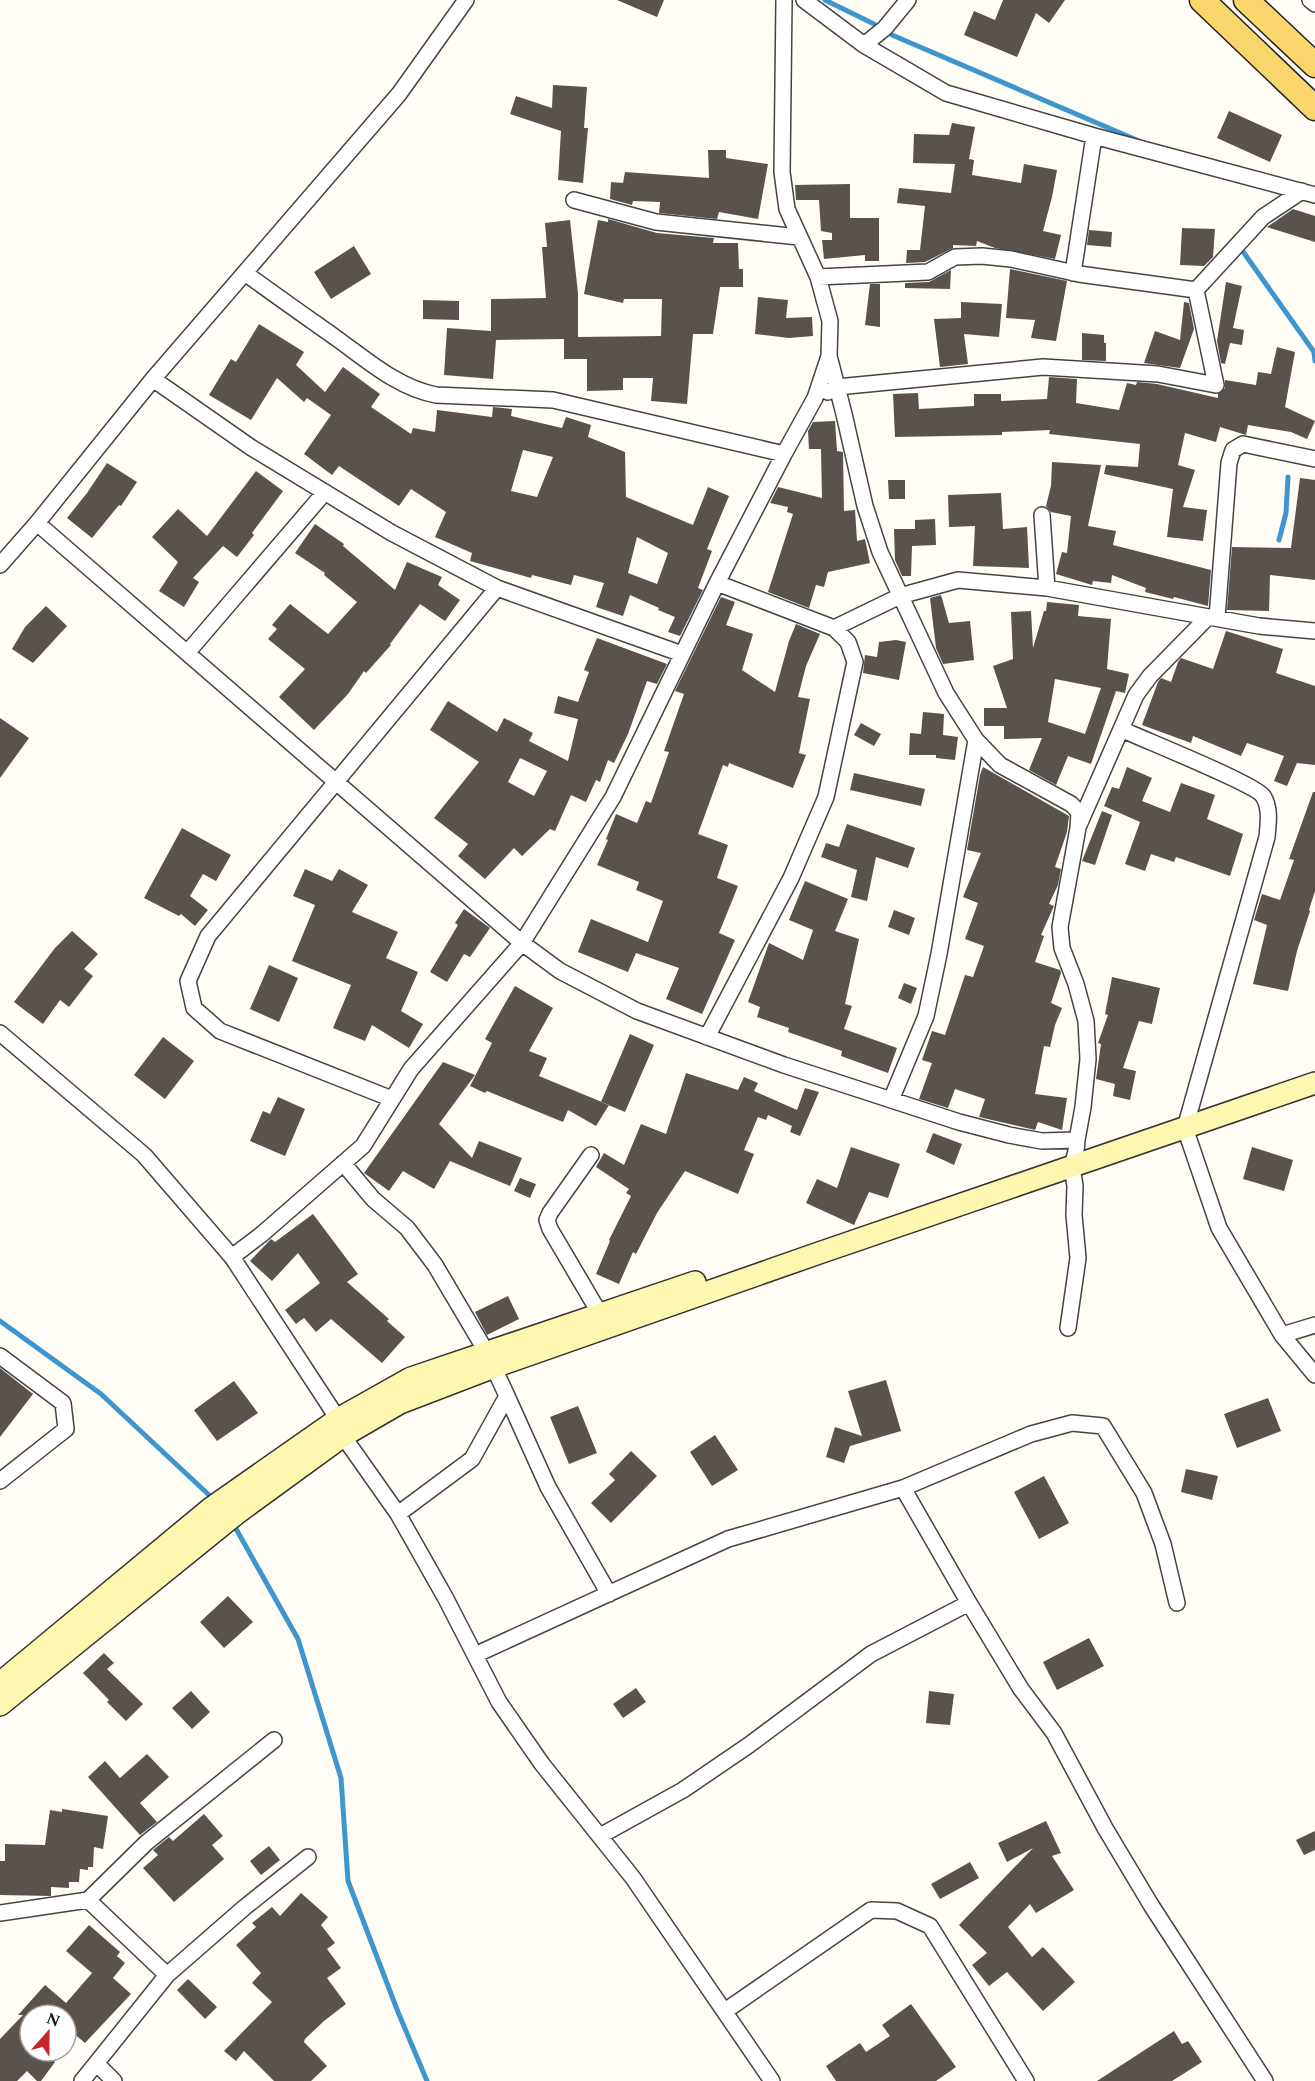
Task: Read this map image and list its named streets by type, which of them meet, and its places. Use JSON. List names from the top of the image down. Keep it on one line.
{"north":"top"}
